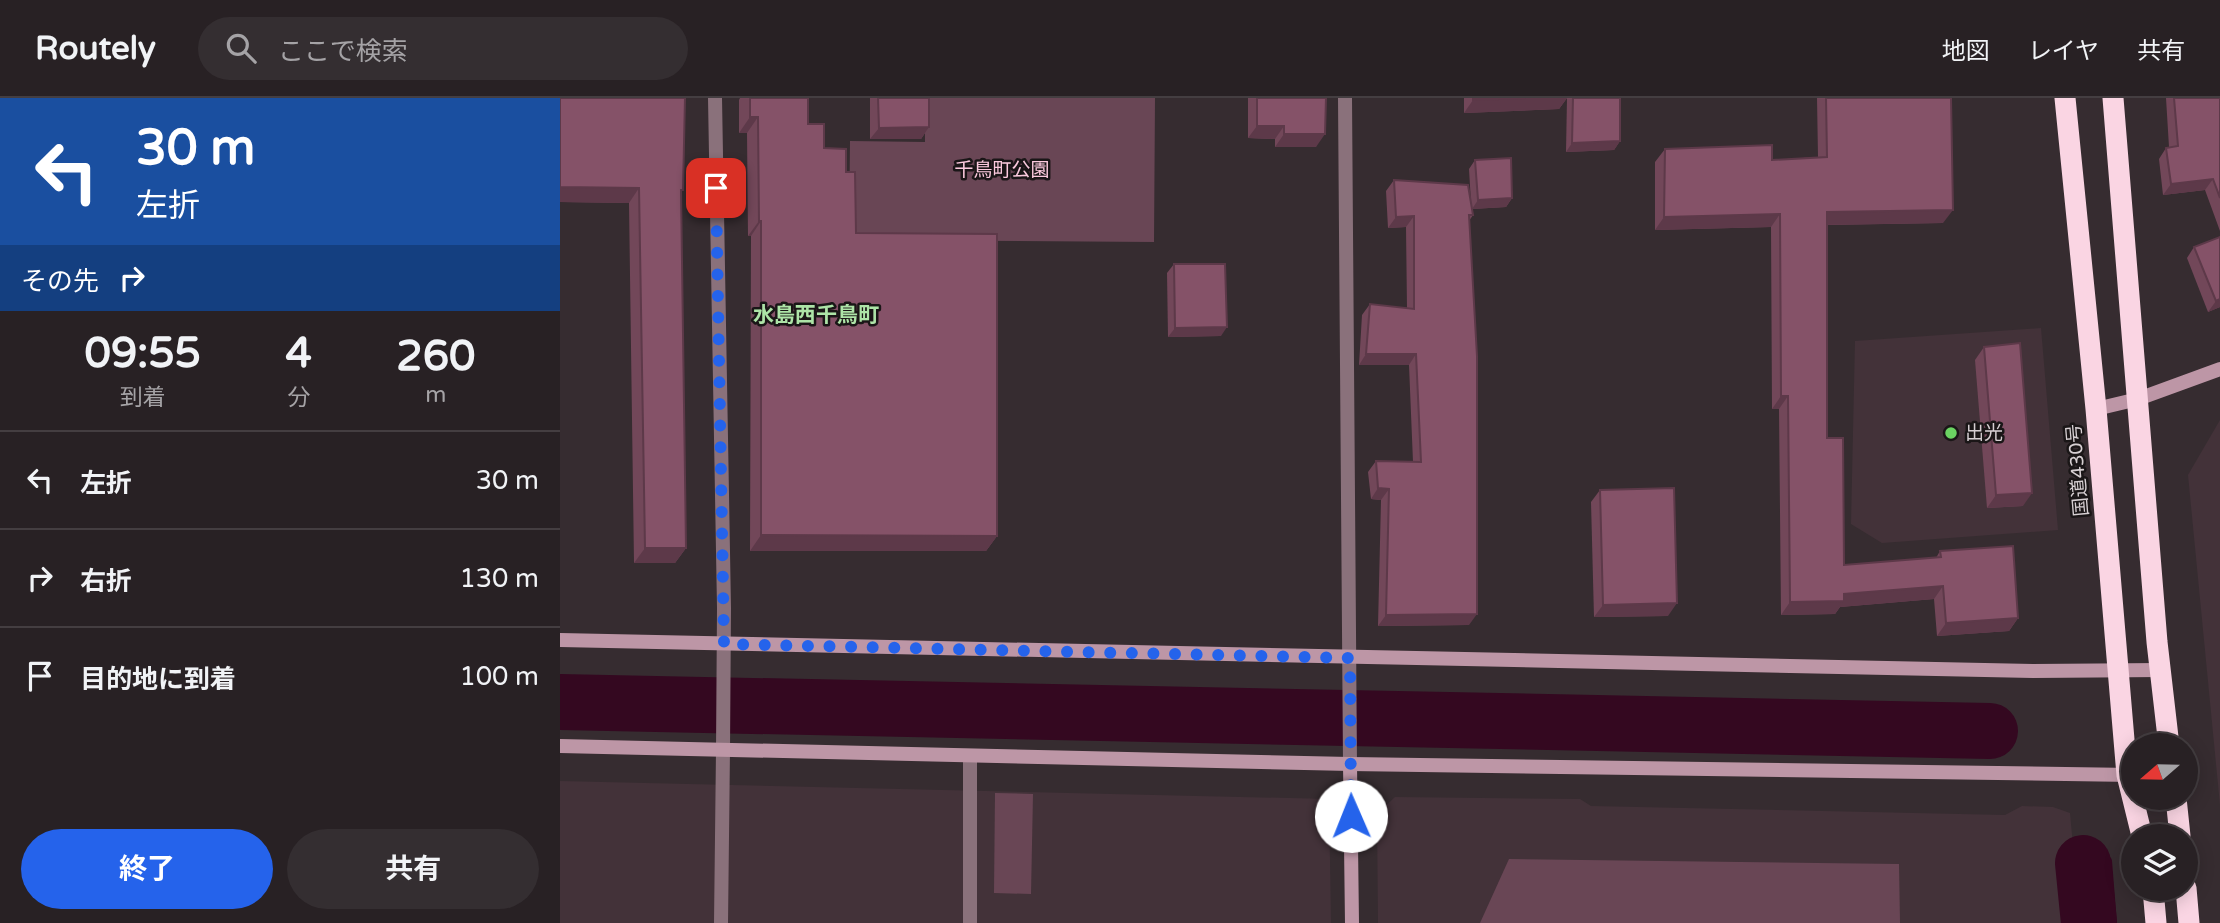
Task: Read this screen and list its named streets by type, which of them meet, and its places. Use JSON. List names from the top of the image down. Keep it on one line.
{"streets":{"highway":["国道430号"]},"districts":["水島西千鳥町"],"parks":["千鳥町公園"],"places":["出光"],"north":"left","page":{"header":"Routely","search":"ここで検索","nav":["地図","レイヤ","共有"],"turn":["30 m","左折"],"then":"その先","eta":["09:55","到着","4","分","260","m"],"list":[{"name":"左折","value":"30 m"},{"name":"右折","value":"130 m"},{"name":"目的地に到着","value":"100 m"}],"buttons":["終了","共有"]}}
